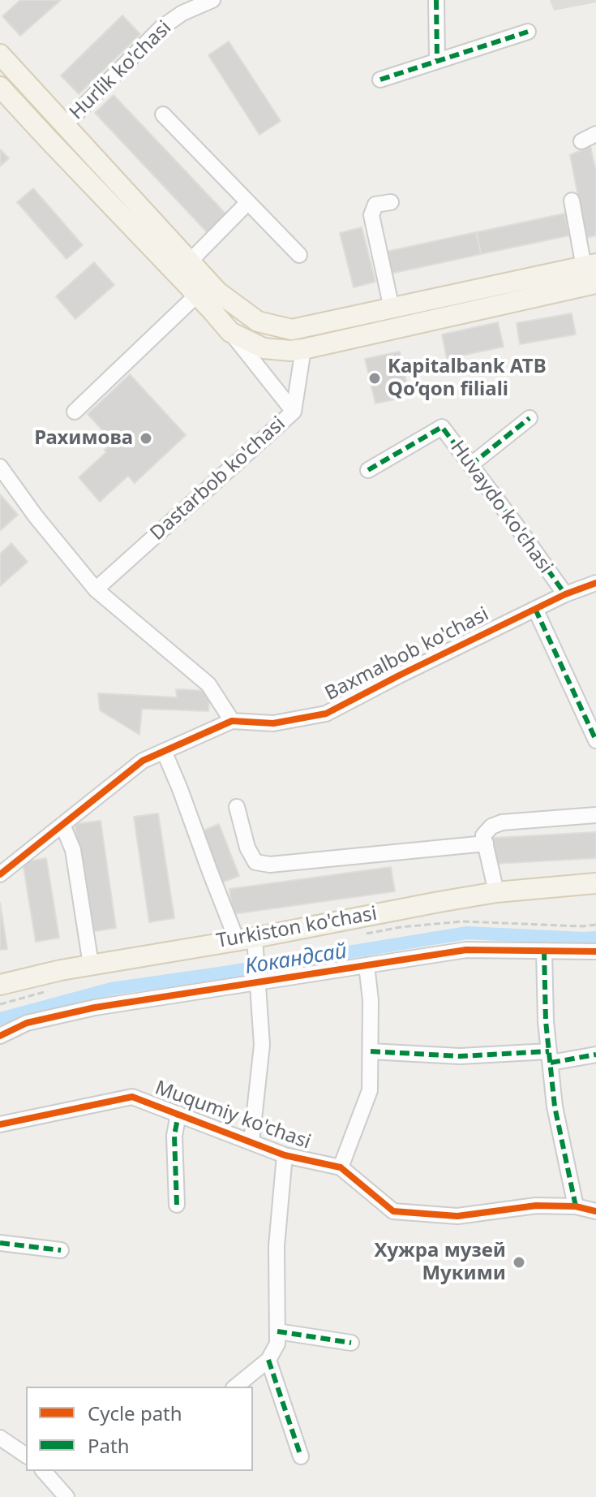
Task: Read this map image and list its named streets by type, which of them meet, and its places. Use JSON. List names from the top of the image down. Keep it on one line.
{"streets":{"main road":["Turkiston ko'chasi"],"street":["Hurlik ko'chasi","Dastarbob ko'chasi","Huvaydo ko'chasi","Baxmalbob ko'chasi","Muqumiy ko'chasi"]},"crossings":[["Huvaydo ko'chasi","Baxmalbob ko'chasi"]],"water":["Кокандсай"],"places":["Kapitalbank ATB Qo’qon filiali","Рахимова","Хужра музей Мукими"],"legend":["Cycle path","Path"]}
